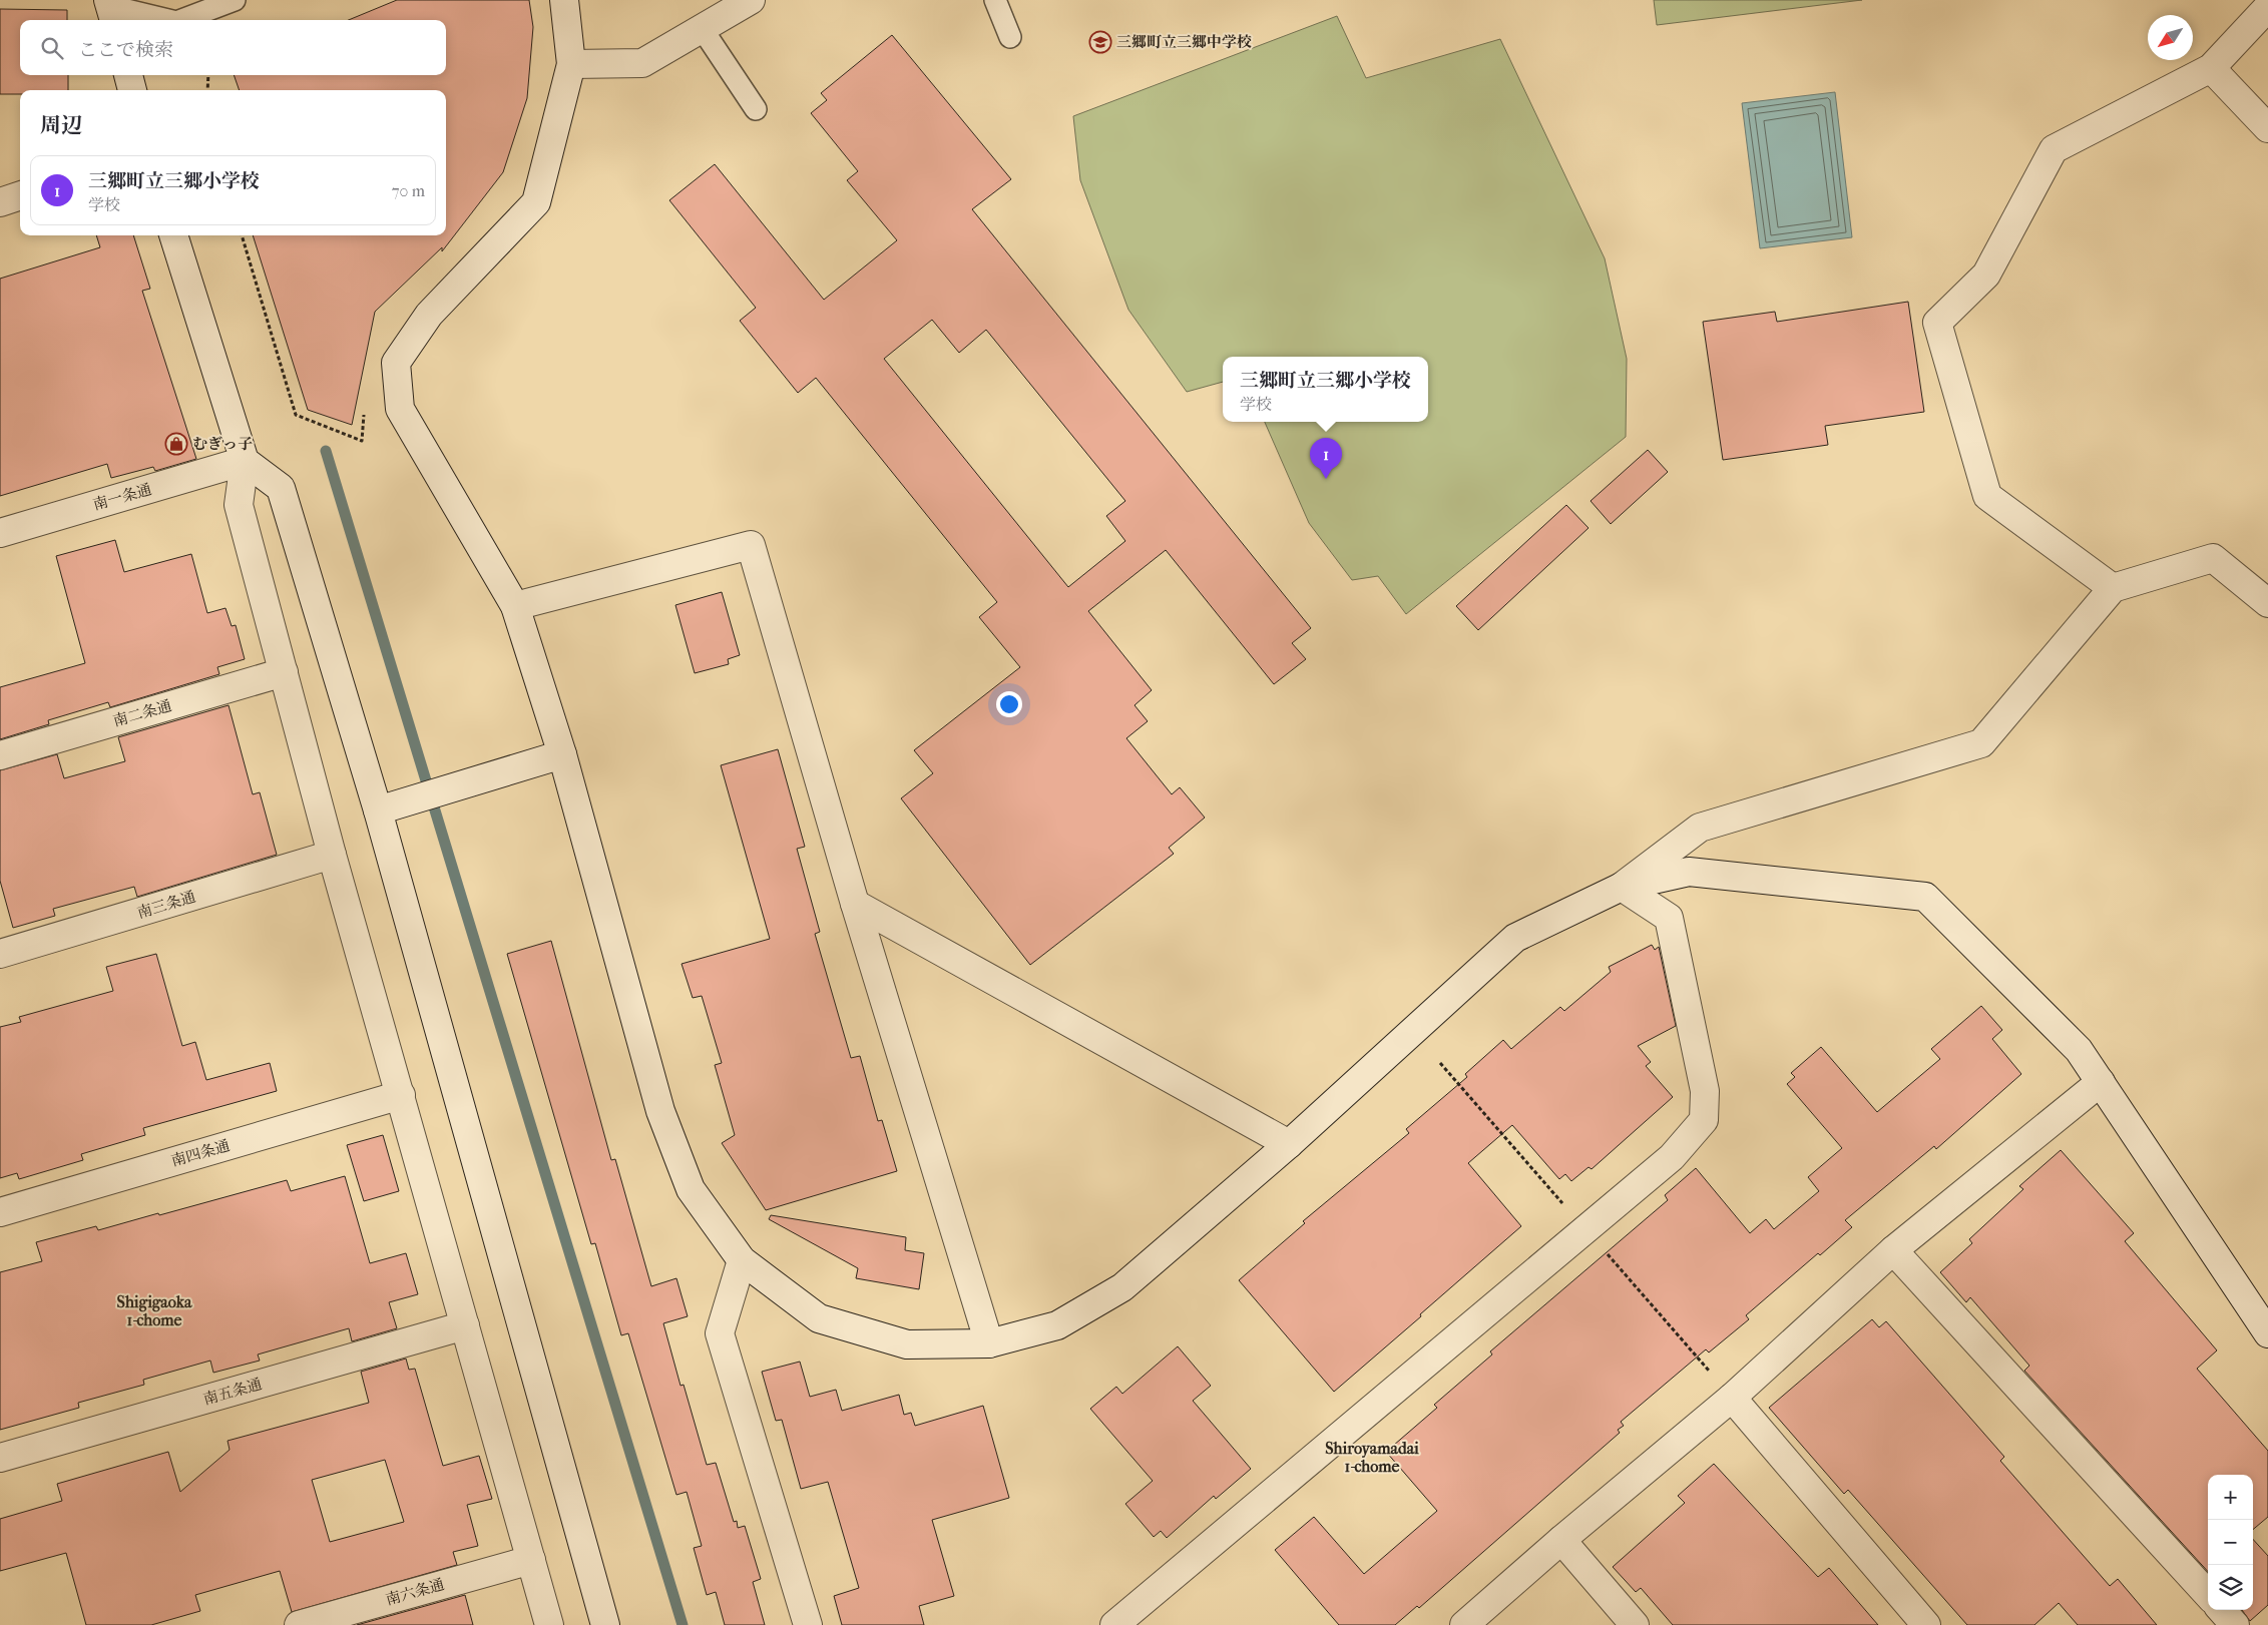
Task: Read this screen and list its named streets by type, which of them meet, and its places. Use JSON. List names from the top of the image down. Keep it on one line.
{"streets":{"street":["南一条通","南二条通","南三条通","南四条通","南五条通","南六条通"]},"districts":["Shigigaoka 1-chome","Shiroyamadai 1-chome"],"places":{"school or university":["三郷町立三郷中学校"],"shop":["むぎっ子"]},"north":"bottom left","page":{"search":"ここで検索","heading":"周辺","list":[{"mark":"1","name":"三郷町立三郷小学校","note":"学校","value":"70 m"}],"popup":["三郷町立三郷小学校","学校"],"pins":"1","map_buttons":["+","−"]}}
